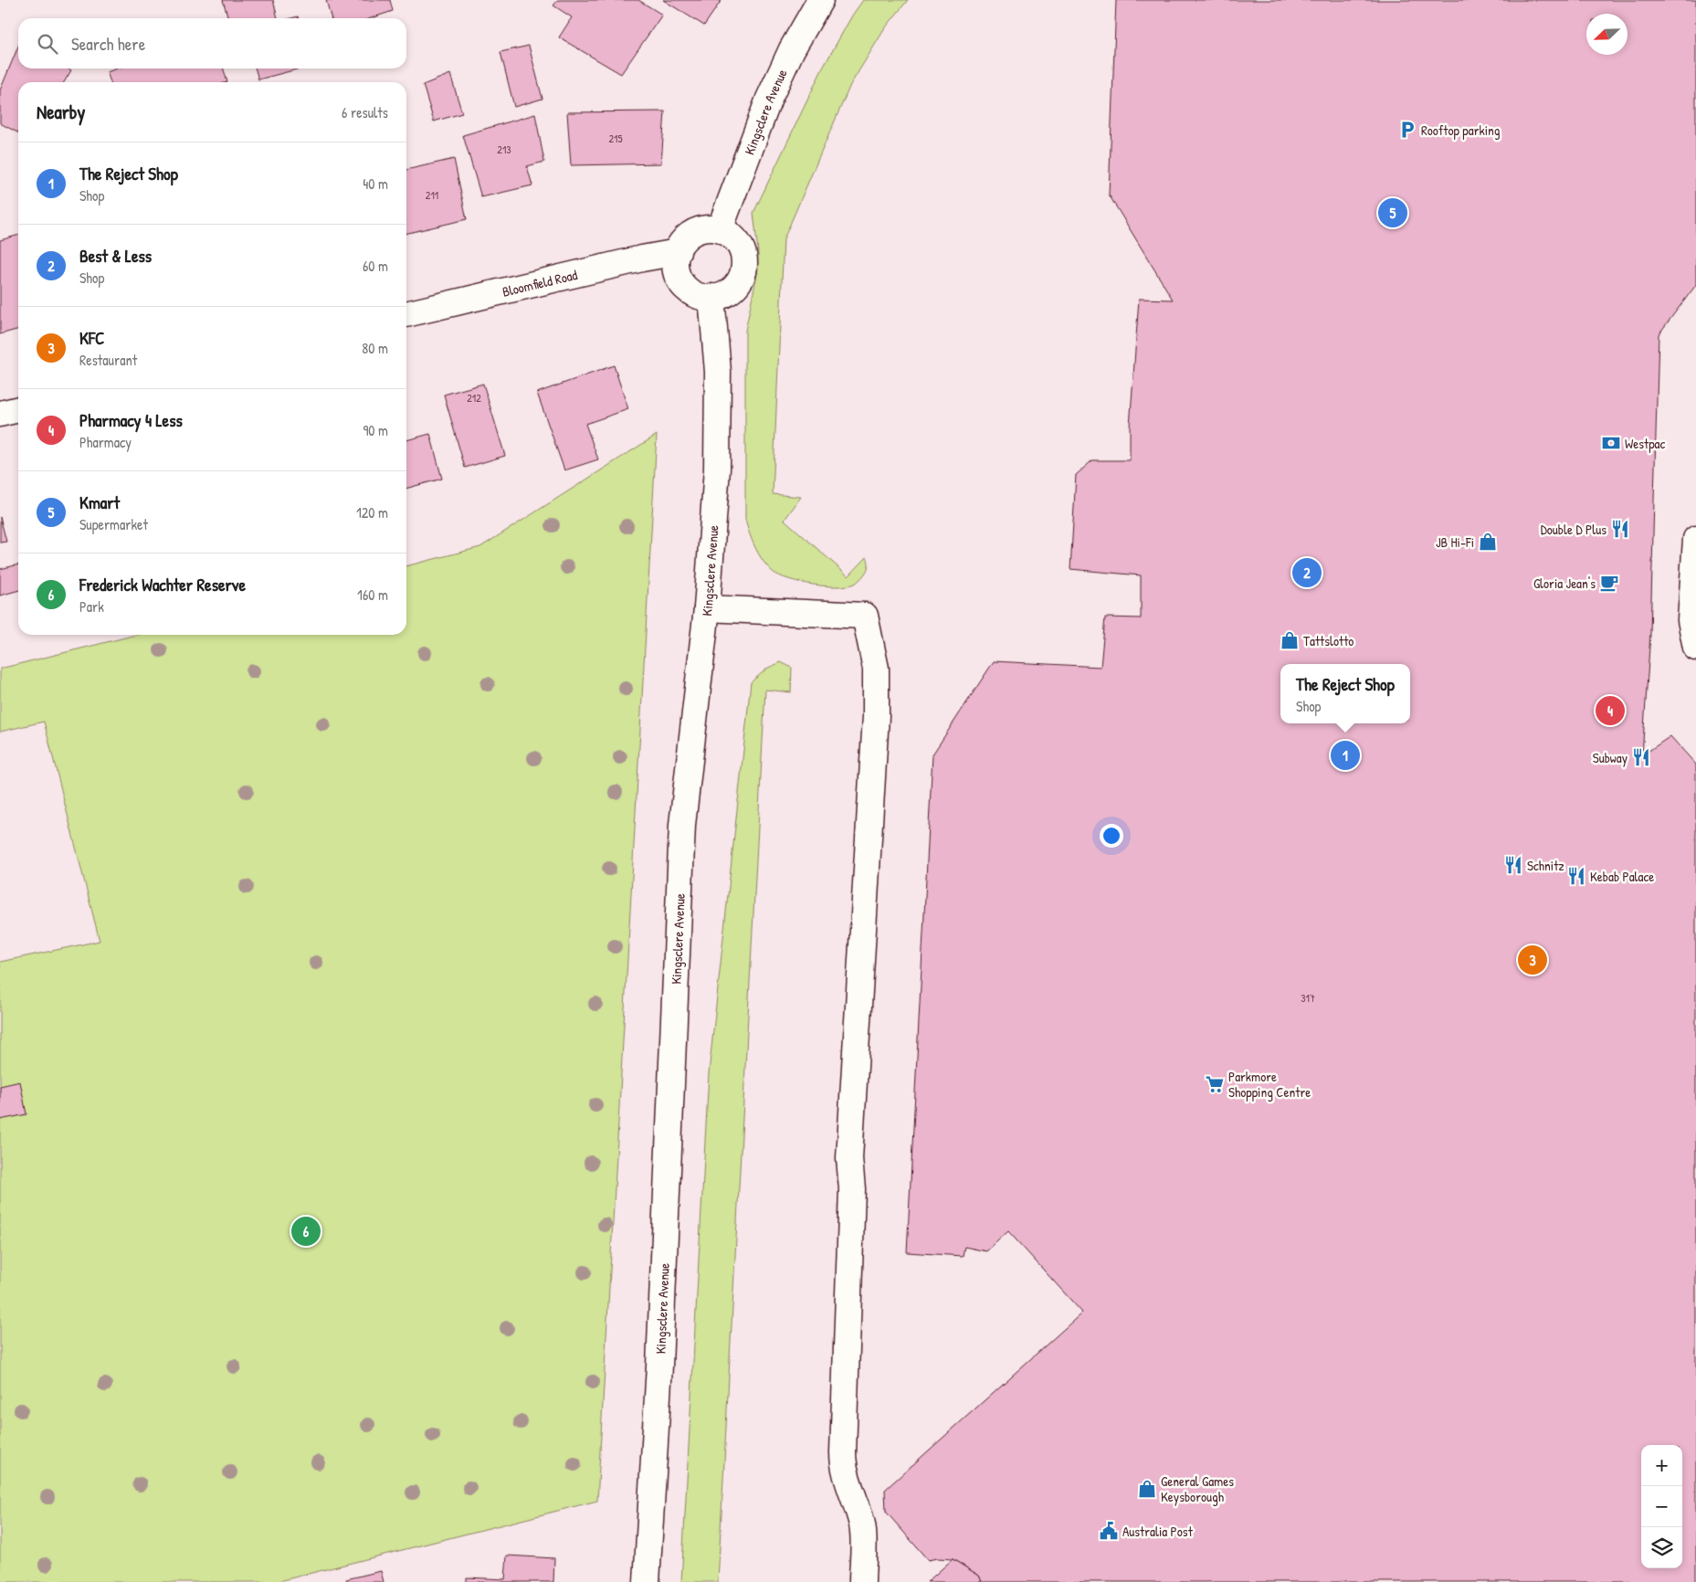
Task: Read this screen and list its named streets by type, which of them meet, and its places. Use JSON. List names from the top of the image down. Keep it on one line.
{"streets":{"main road":["Kingsclere Avenue","Bloomfield Road"]},"crossings":[["Kingsclere Avenue","Bloomfield Road"]],"places":{"parking":["Rooftop parking"],"bank":["Westpac"],"restaurant":["Double D Plus","Subway","Schnitz","Kebab Palace"],"shop":["JB Hi-Fi","Tattslotto","General Games Keysborough"],"cafe":["Gloria Jean's"],"supermarket":["Parkmore Shopping Centre"],"public building":["Australia Post"]},"house_numbers":["215","213","211","212","317"],"north":"bottom left","page":{"search":"Search here","heading":["Nearby","6 results"],"list":[{"mark":"1","name":"The Reject Shop","note":"Shop","value":"40 m"},{"mark":"2","name":"Best & Less","note":"Shop","value":"60 m"},{"mark":"3","name":"KFC","note":"Restaurant","value":"80 m"},{"mark":"4","name":"Pharmacy 4 Less","note":"Pharmacy","value":"90 m"},{"mark":"5","name":"Kmart","note":"Supermarket","value":"120 m"},{"mark":"6","name":"Frederick Wachter Reserve","note":"Park","value":"160 m"}],"pins":["5","2","4","1","3","6"],"popup":["The Reject Shop","Shop"],"map_buttons":["+","−"]}}
